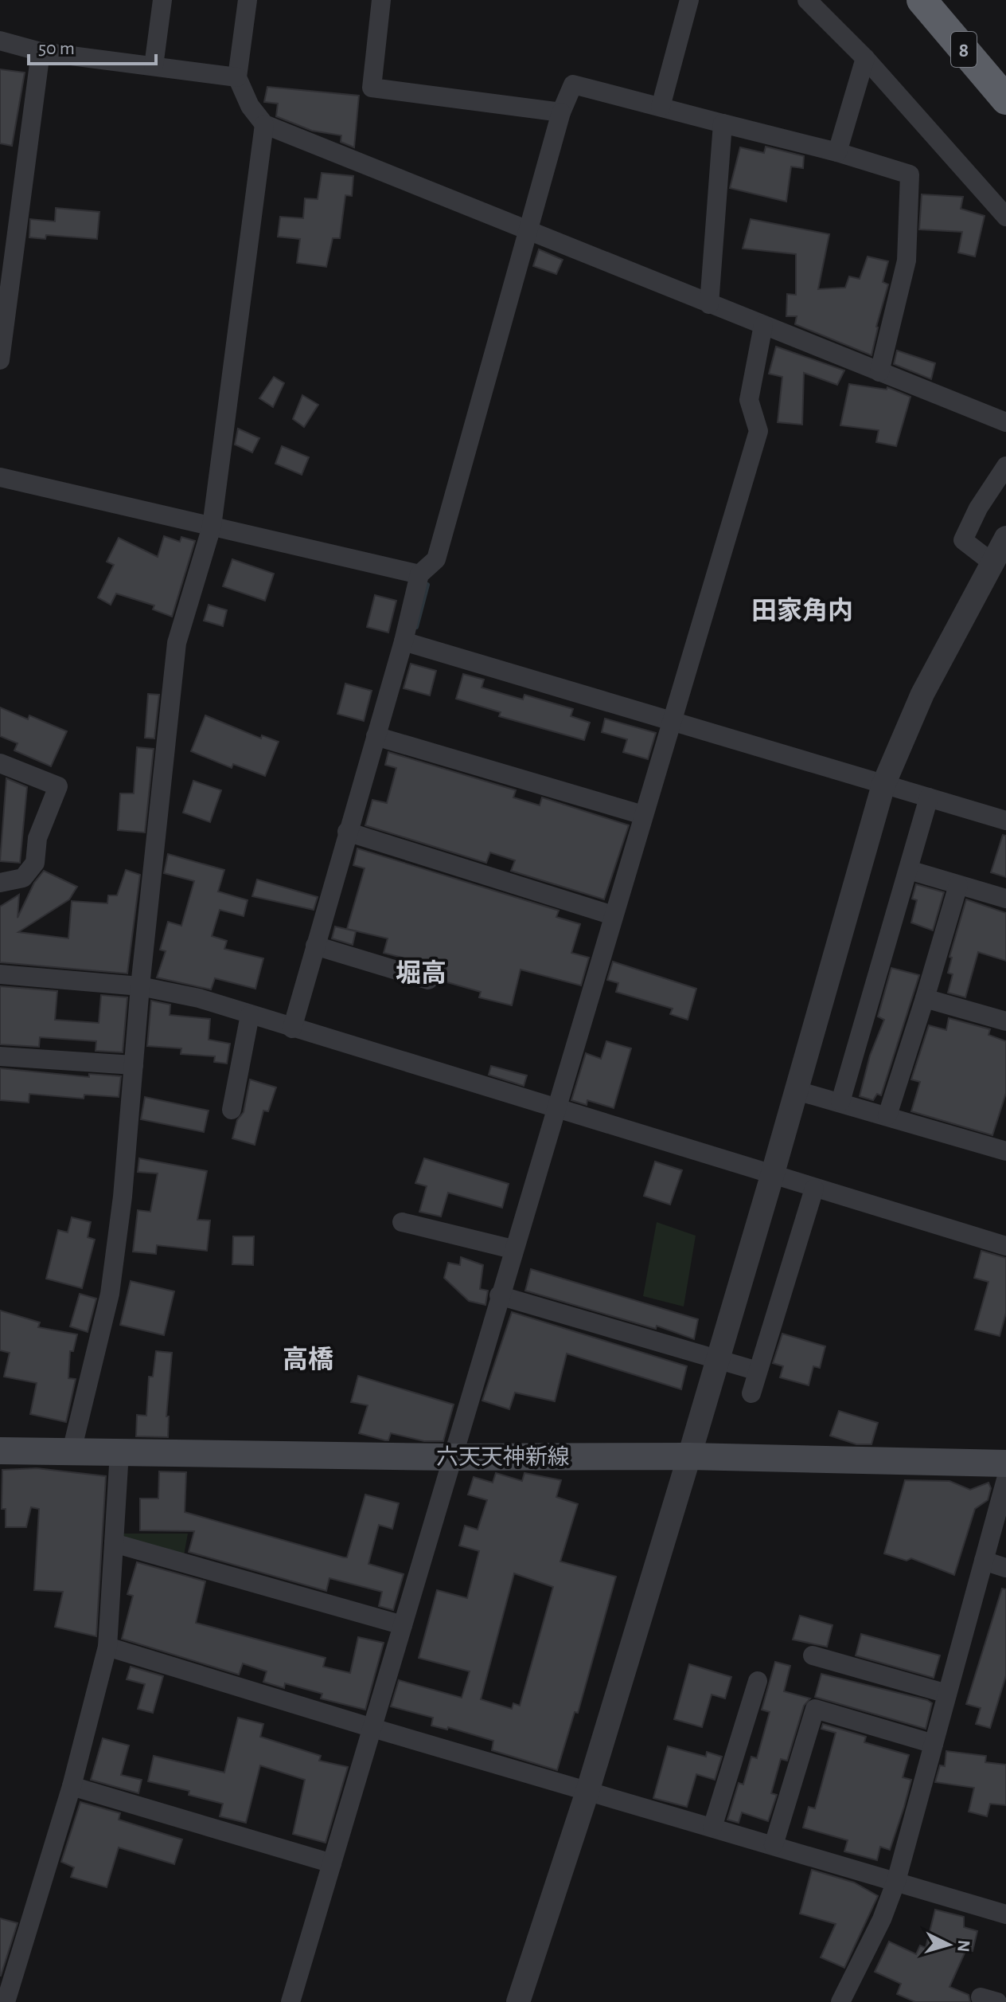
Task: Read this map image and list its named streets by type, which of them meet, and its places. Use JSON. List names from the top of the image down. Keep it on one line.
{"streets":{"highway":["8"],"main road":["六天天神新線"]},"districts":["田家角内","堀高","高橋"],"scale_bar":"50 m","north":"right"}
